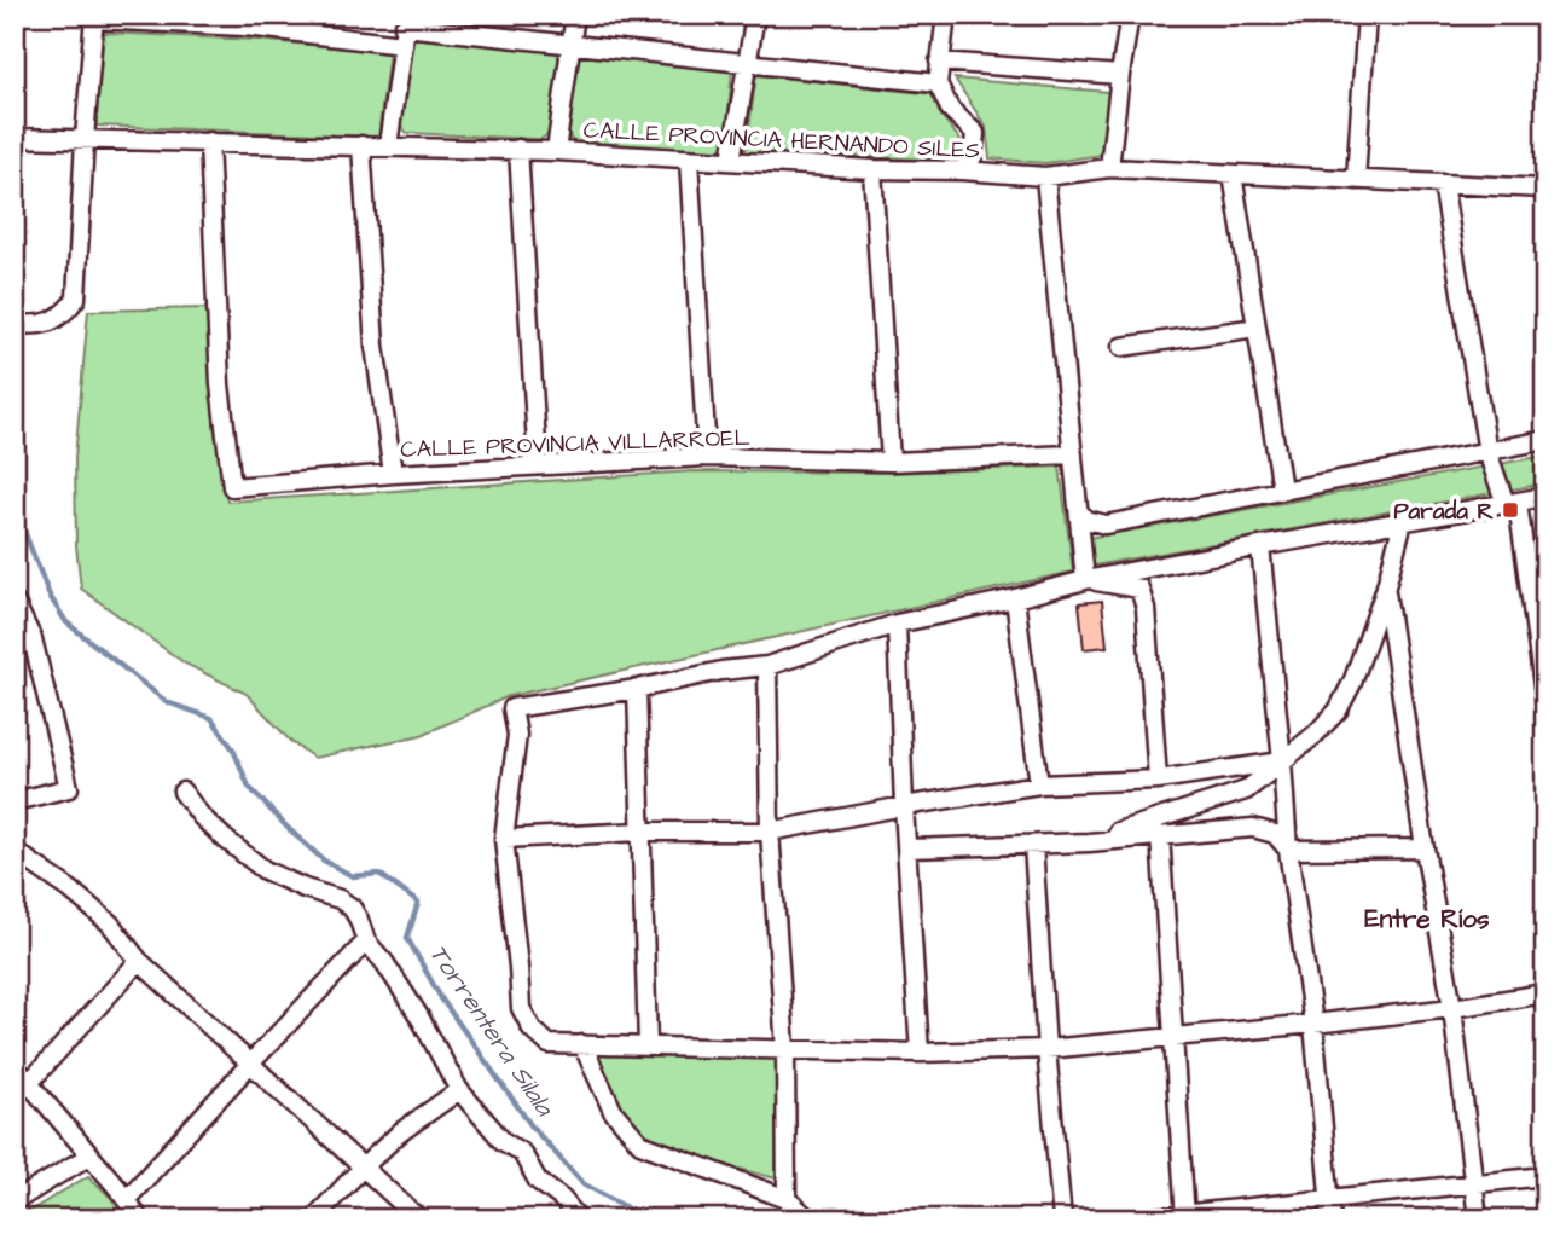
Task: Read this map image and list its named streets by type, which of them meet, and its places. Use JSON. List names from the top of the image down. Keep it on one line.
{"streets":{"street":["CALLE PROVINCIA HERNANDO SILES","CALLE PROVINCIA VILLARROEL"]},"crossings":[["CALLE PROVINCIA HERNANDO SILES","CALLE PROVINCIA VILLARROEL"]],"districts":["Entre Ríos"],"water":["Torrentera Silala"],"places":{"transit":["Parada R"]}}
